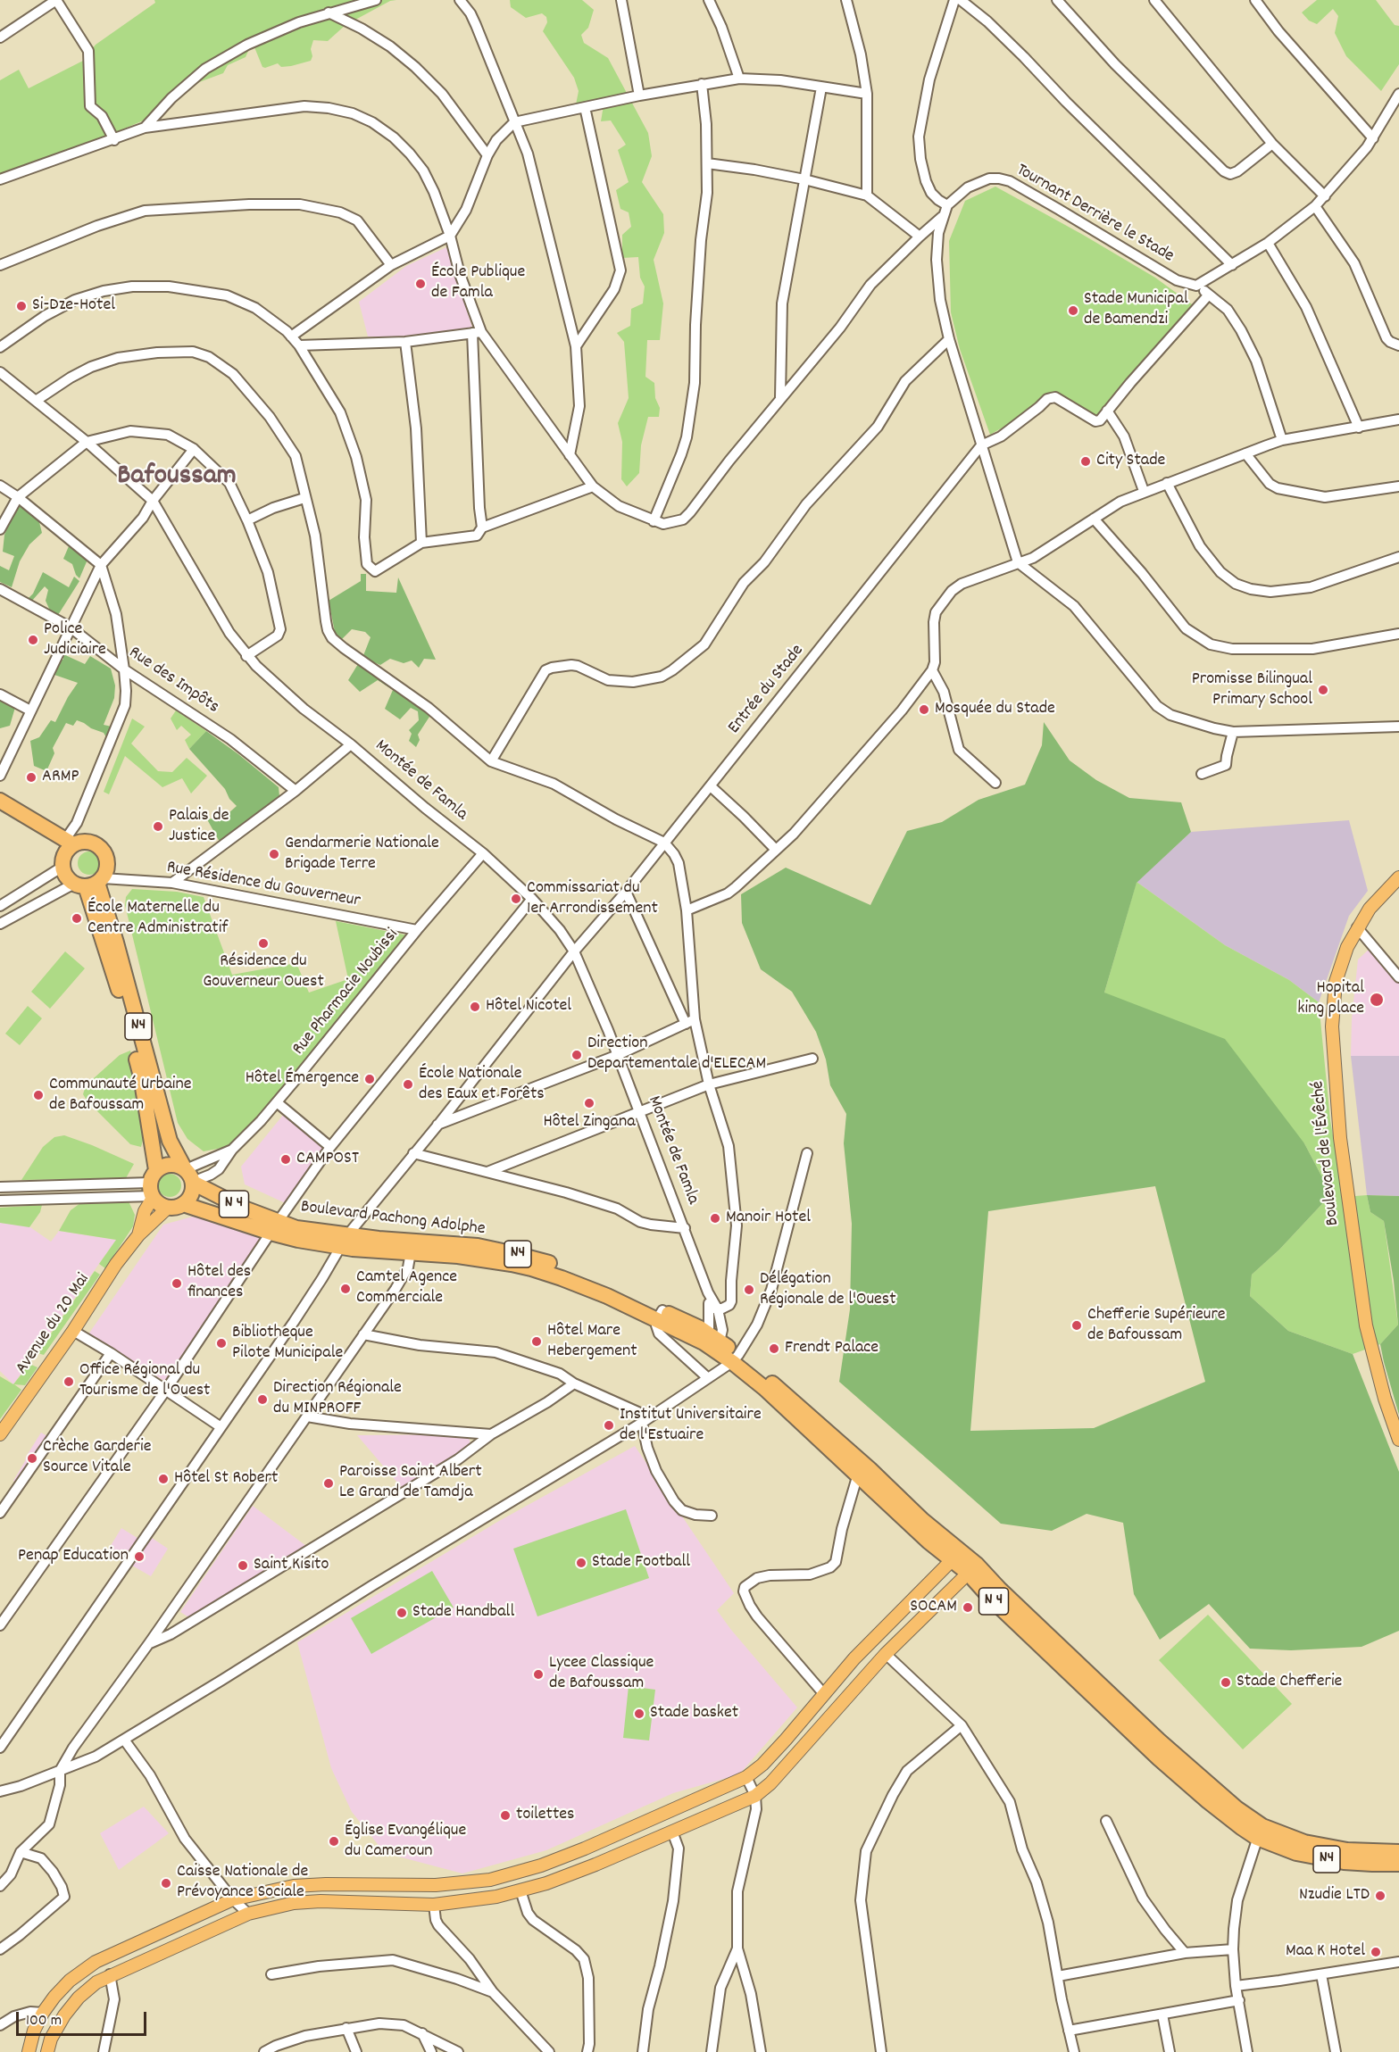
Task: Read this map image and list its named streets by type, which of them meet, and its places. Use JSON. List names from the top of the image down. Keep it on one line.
{"streets":{"highway":["N4","N 4","Boulevard Pachong Adolphe"],"main road":["Boulevard de l'Évêché","Avenue du 20 Mai"],"street":["Tournant Derrière le Stade","Rue des Impôts","Entrée du Stade","Montée de Famla","Rue Résidence du Gouverneur","Rue Pharmacie Noubissi"]},"crossings":[["Tournant Derrière le Stade","Entrée du Stade"],["Entrée du Stade","Montée de Famla"],["Entrée du Stade","Boulevard Pachong Adolphe"],["Montée de Famla","Rue Pharmacie Noubissi"],["Montée de Famla","Boulevard Pachong Adolphe"],["Rue Résidence du Gouverneur","Rue Pharmacie Noubissi"],["Rue Résidence du Gouverneur","N4"],["Rue Pharmacie Noubissi","N4"],["Rue Pharmacie Noubissi","N 4"],["Rue Pharmacie Noubissi","Avenue du 20 Mai"],["N4","N 4"],["N4","Avenue du 20 Mai"],["N 4","Boulevard Pachong Adolphe"],["N 4","Avenue du 20 Mai"]],"districts":["Bafoussam"],"places":["École Publique de Famla","Si-Dze-Hotel","Stade Municipal de Bamendzi","City Stade","Police Judiciaire","Promisse Bilingual Primary School","Mosquée du Stade","ARMP","Palais de Justice","Gendarmerie Nationale Brigade Terre","Commissariat du 1er Arrondissement","École Maternelle du Centre Administratif","Résidence du Gouverneur Ouest","Hopital king place","Hôtel Nicotel","Direction Departementale d'ELECAM","Hôtel Émergence","École Nationale des Eaux et Forêts","Communauté Urbaine de Bafoussam","Hôtel Zingana","CAMPOST","Manoir Hotel","Hôtel des finances","Camtel Agence Commerciale","Délégation Régionale de l'Ouest","Chefferie Supérieure de Bafoussam","Hôtel Mare Hebergement","Bibliotheque Pilote Municipale","Frendt Palace","Office Régional du Tourisme de l'Ouest","Direction Régionale du MINPROFF","Institut Universitaire de l'Estuaire","Crèche Garderie Source Vitale","Hôtel St Robert","Paroisse Saint Albert Le Grand de Tamdja","Penap Education","Stade Football","Saint Kisito","SOCAM","Stade Handball","Lycee Classique de Bafoussam","Stade Chefferie","Stade basket","toilettes","Église Evangélique du Cameroun","Caisse Nationale de Prévoyance Sociale","Nzudie LTD","Maa K Hotel"],"scale_bar":"100 m"}
